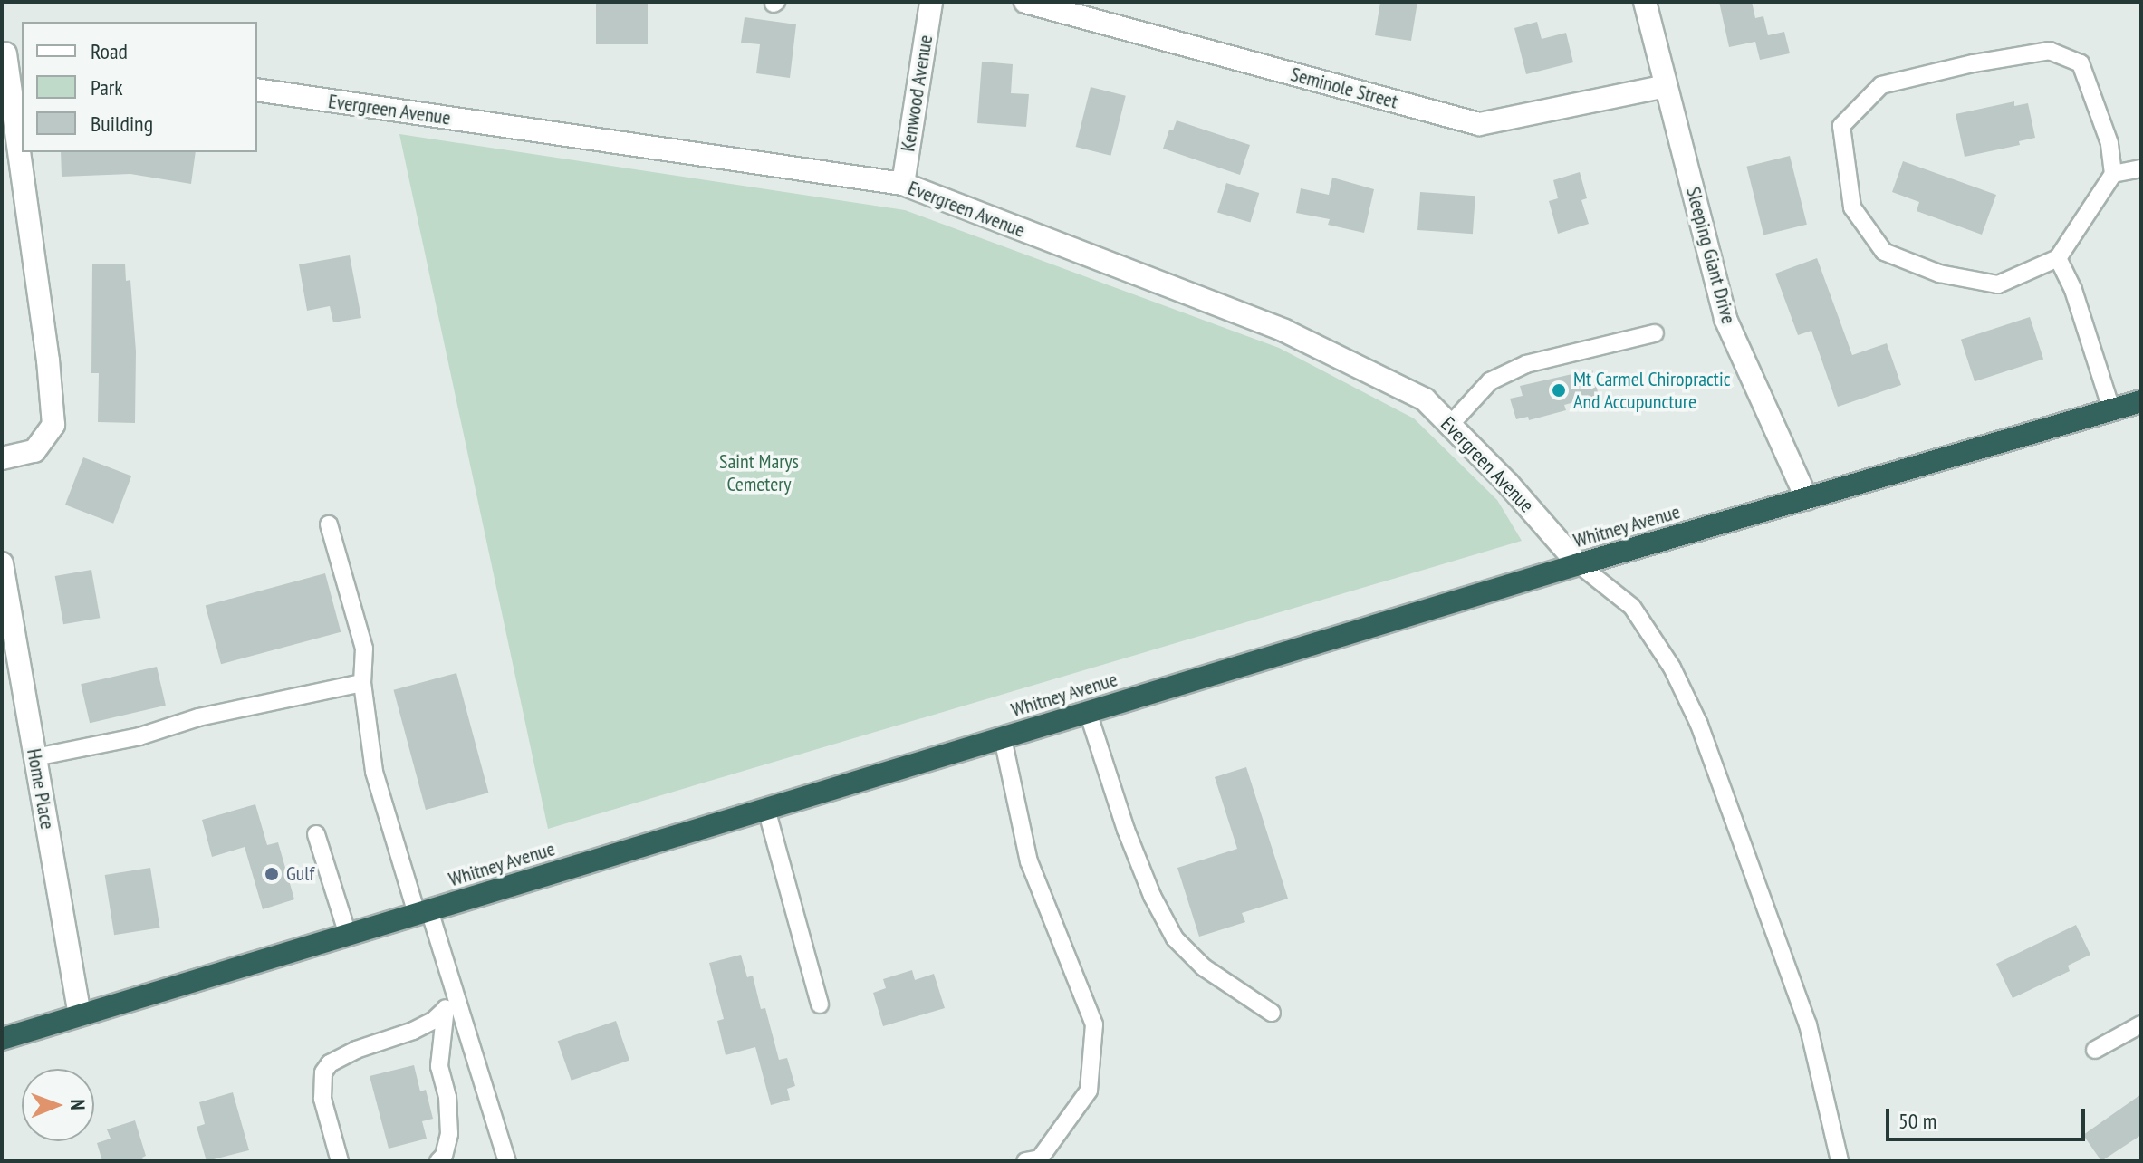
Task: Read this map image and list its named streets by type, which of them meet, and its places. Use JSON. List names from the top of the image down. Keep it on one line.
{"streets":{"highway":["Whitney Avenue"],"street":["Seminole Street","Kenwood Avenue","Evergreen Avenue","Sleeping Giant Drive","Home Place"]},"crossings":[["Seminole Street","Sleeping Giant Drive"],["Kenwood Avenue","Evergreen Avenue"],["Evergreen Avenue","Whitney Avenue"],["Sleeping Giant Drive","Whitney Avenue"],["Whitney Avenue","Home Place"]],"parks":["Saint Marys Cemetery"],"places":["Mt Carmel Chiropractic And Accupuncture","Gulf"],"legend":["Road","Park","Building"],"scale_bar":"50 m","north":"right"}
